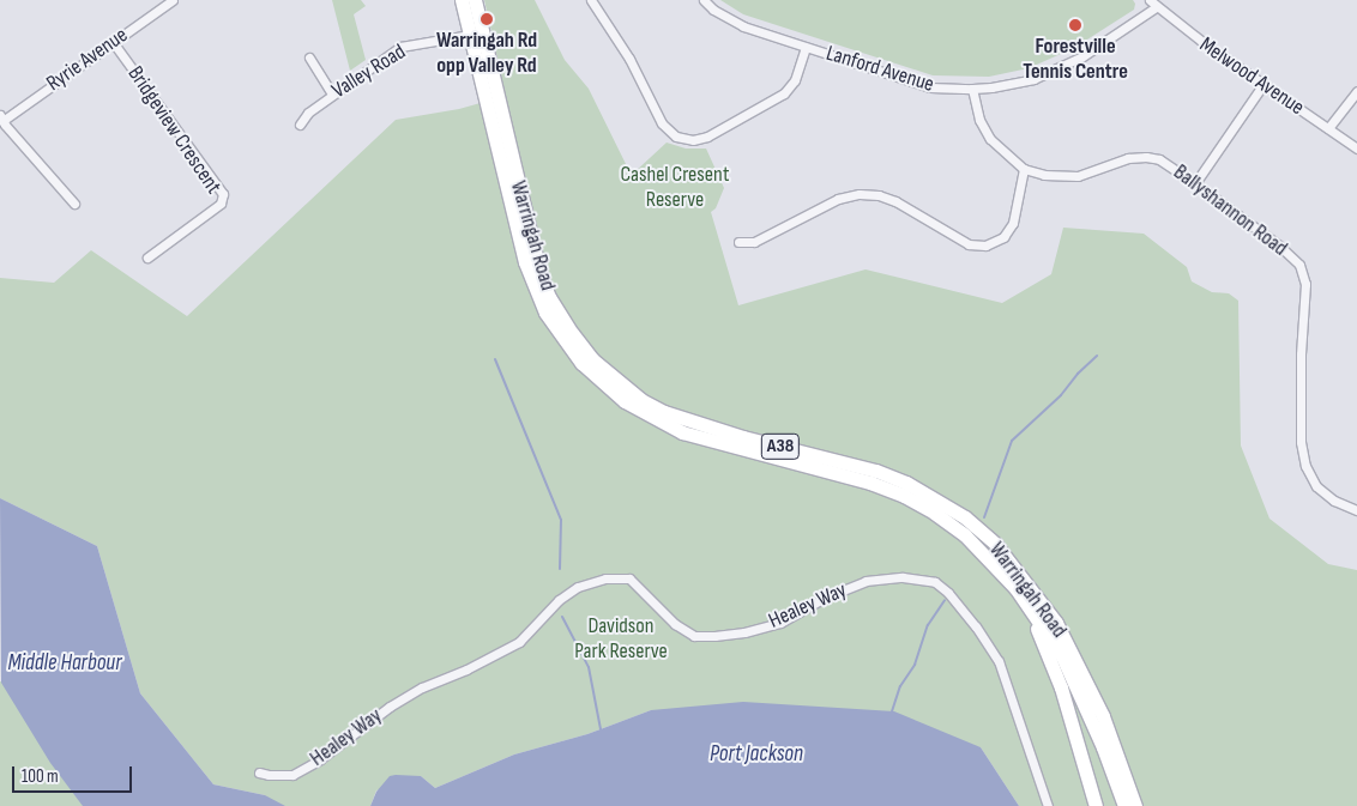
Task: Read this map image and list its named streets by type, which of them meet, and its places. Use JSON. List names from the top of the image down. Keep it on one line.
{"streets":{"highway":["Warringah Road","A38"],"street":["Ryrie Avenue","Lanford Avenue","Valley Road","Melwood Avenue","Bridgeview Crescent","Ballyshannon Road","Healey Way"]},"crossings":[["Ryrie Avenue","Bridgeview Crescent"],["Lanford Avenue","Melwood Avenue"],["Lanford Avenue","Ballyshannon Road"],["Valley Road","Warringah Road"]],"water":["Middle Harbour","Port Jackson"],"parks":["Cashel Cresent Reserve","Davidson Park Reserve"],"places":["Warringah Rd opp Valley Rd","Forestville Tennis Centre"],"scale_bar":"100 m"}
